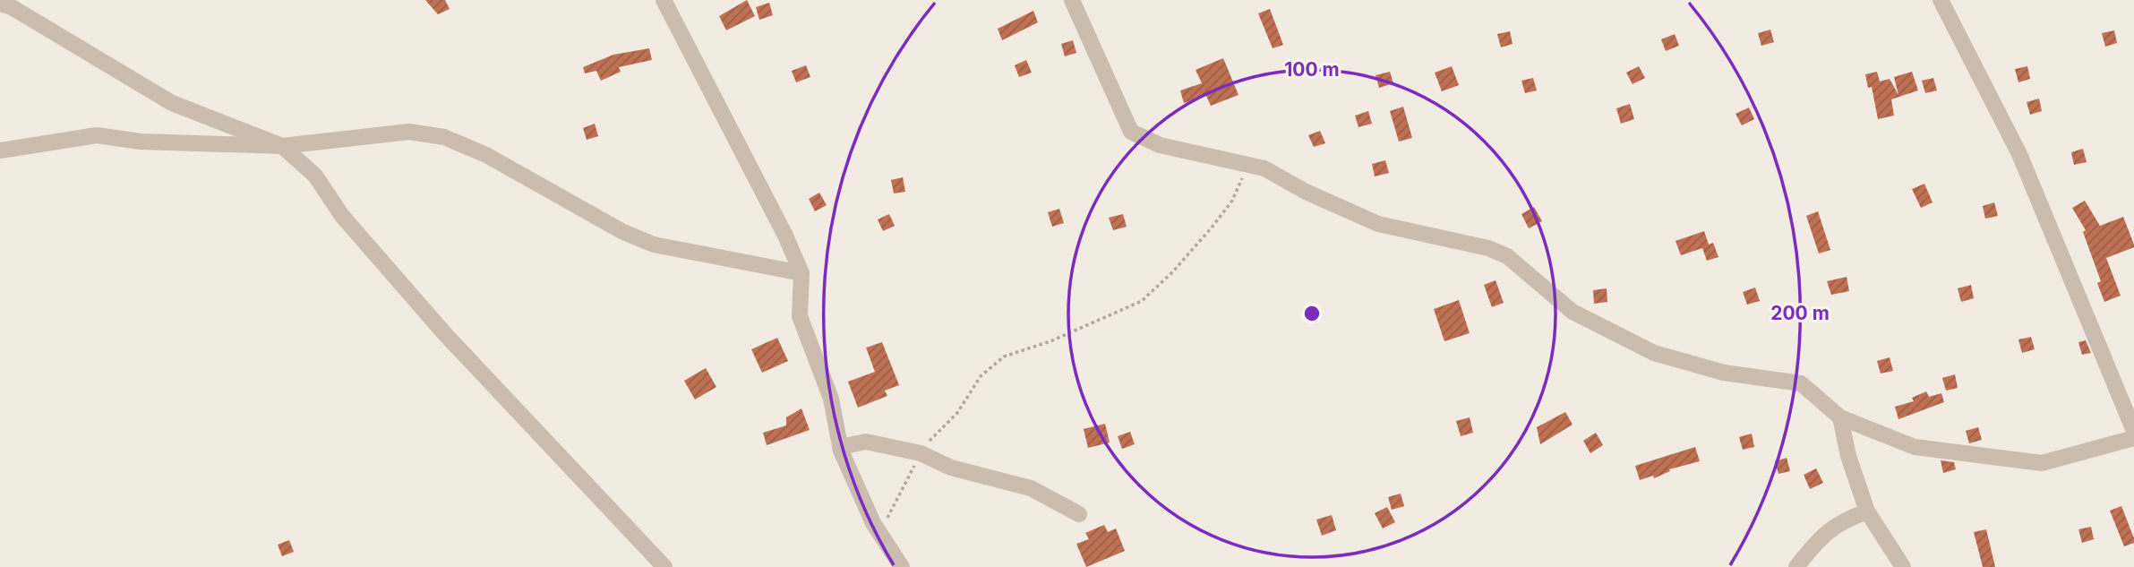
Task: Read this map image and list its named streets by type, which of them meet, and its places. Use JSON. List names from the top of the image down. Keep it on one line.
{"rings":["100 m","200 m"]}
